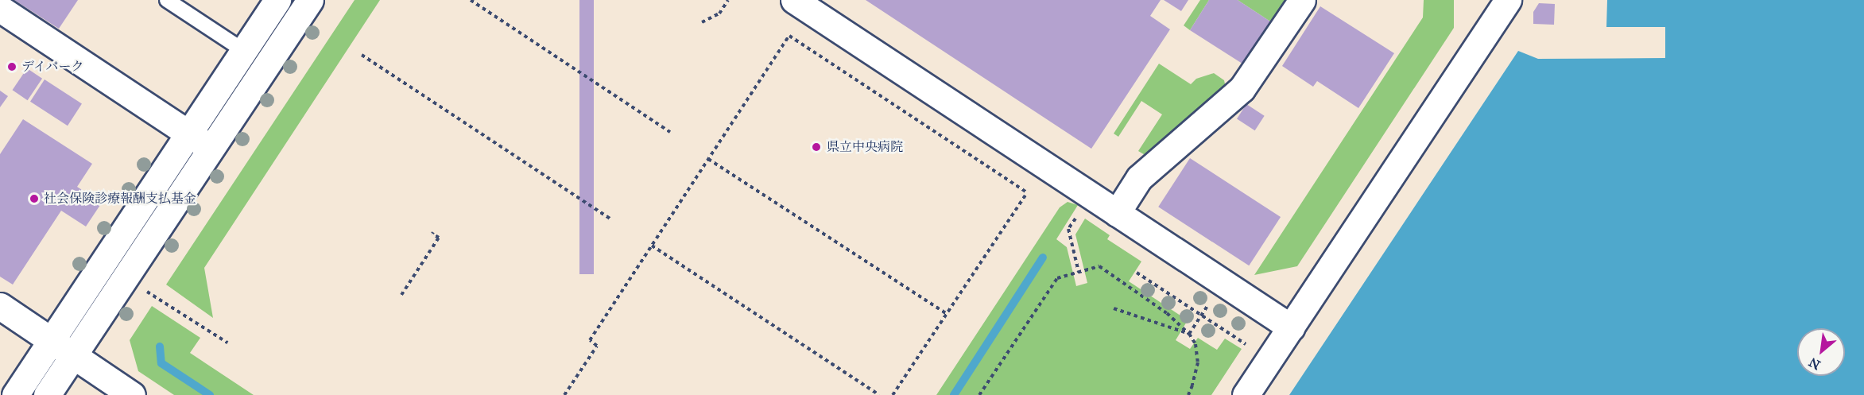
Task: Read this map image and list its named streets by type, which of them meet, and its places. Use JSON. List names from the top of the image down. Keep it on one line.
{"places":["デイパーク","県立中央病院","社会保険診療報酬支払基金"],"north":"bottom left"}
